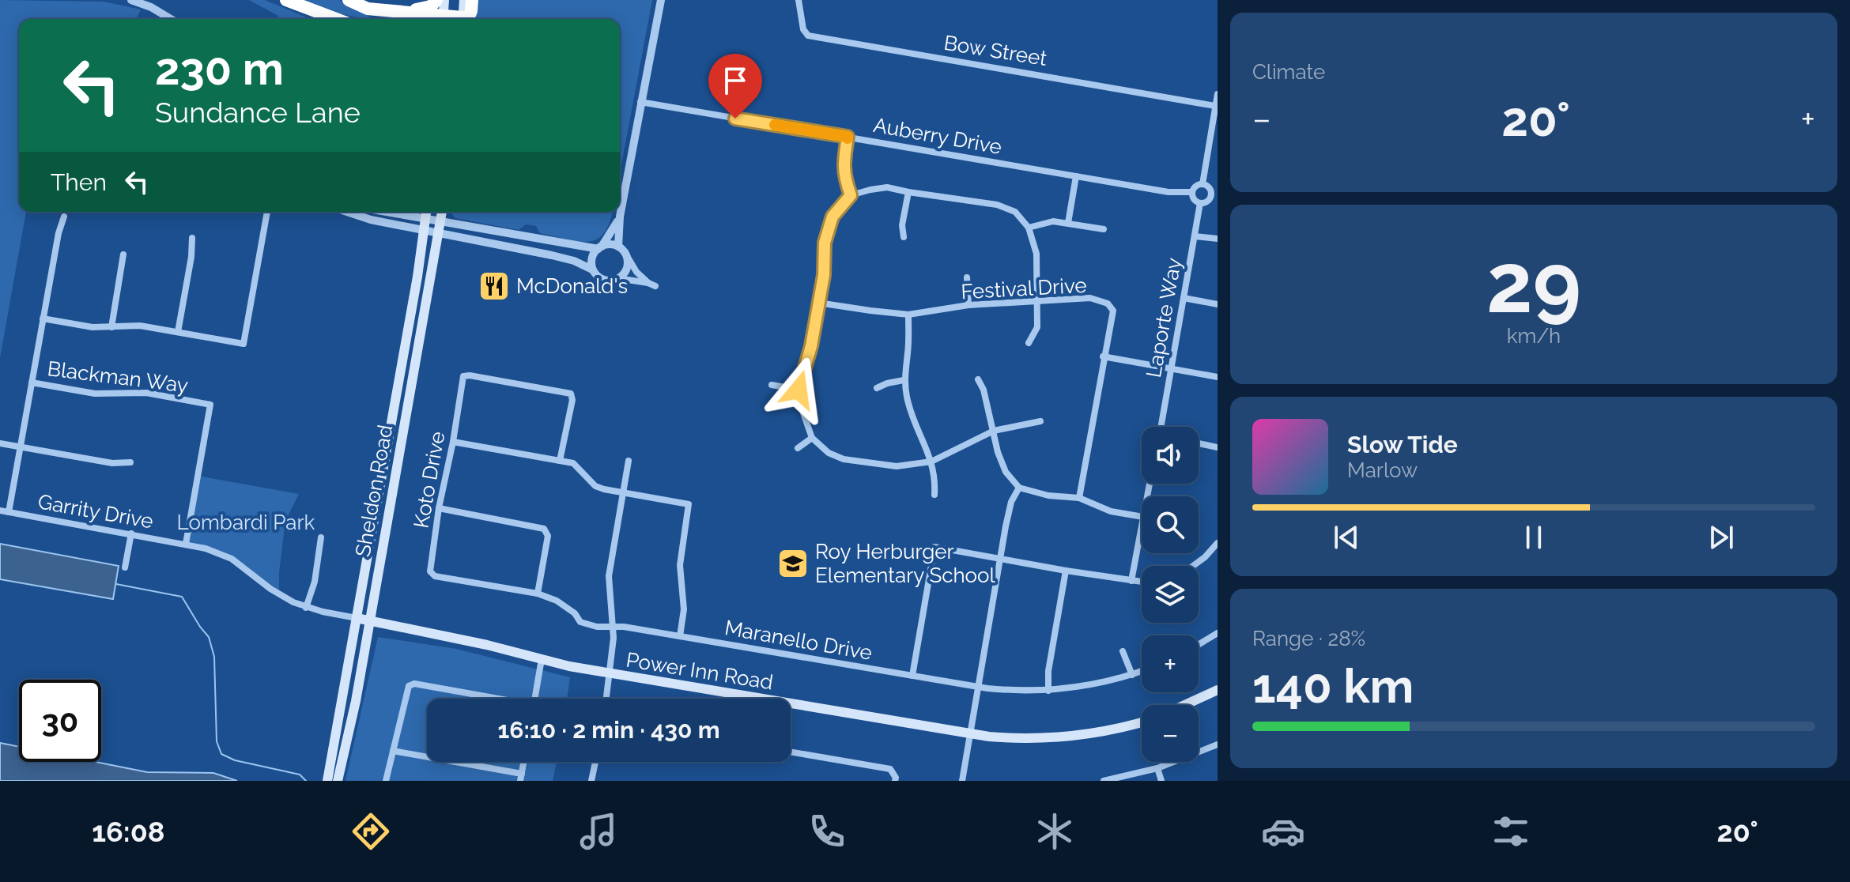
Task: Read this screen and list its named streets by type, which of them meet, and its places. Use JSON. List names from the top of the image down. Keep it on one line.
{"streets":{"main road":["Sheldon Road","Power Inn Road"],"street":["Bow Street","Auberry Drive","Festival Drive","Laporte Way","Blackman Way","Koto Drive","Garrity Drive","Maranello Drive"]},"crossings":[["Auberry Drive","Laporte Way"],["Blackman Way","Garrity Drive"],["Koto Drive","Maranello Drive"],["Sheldon Road","Garrity Drive"],["Sheldon Road","Power Inn Road"],["Garrity Drive","Power Inn Road"]],"parks":["Lombardi Park"],"places":{"restaurant":["McDonald's"],"school or university":["Roy Herburger Elementary School"]},"page":{"tile":["Climate",["29","km/h"],["Range · 28%","140 km"]],"turn":["230 m","Sundance Lane"],"heat":["−","20°","+"],"then":"Then","song":["Slow Tide","Marlow"],"map_buttons":["+","−"],"limit":"30","trip":"16:10 · 2 min · 430 m","tabs":["16:08","20°"]}}
